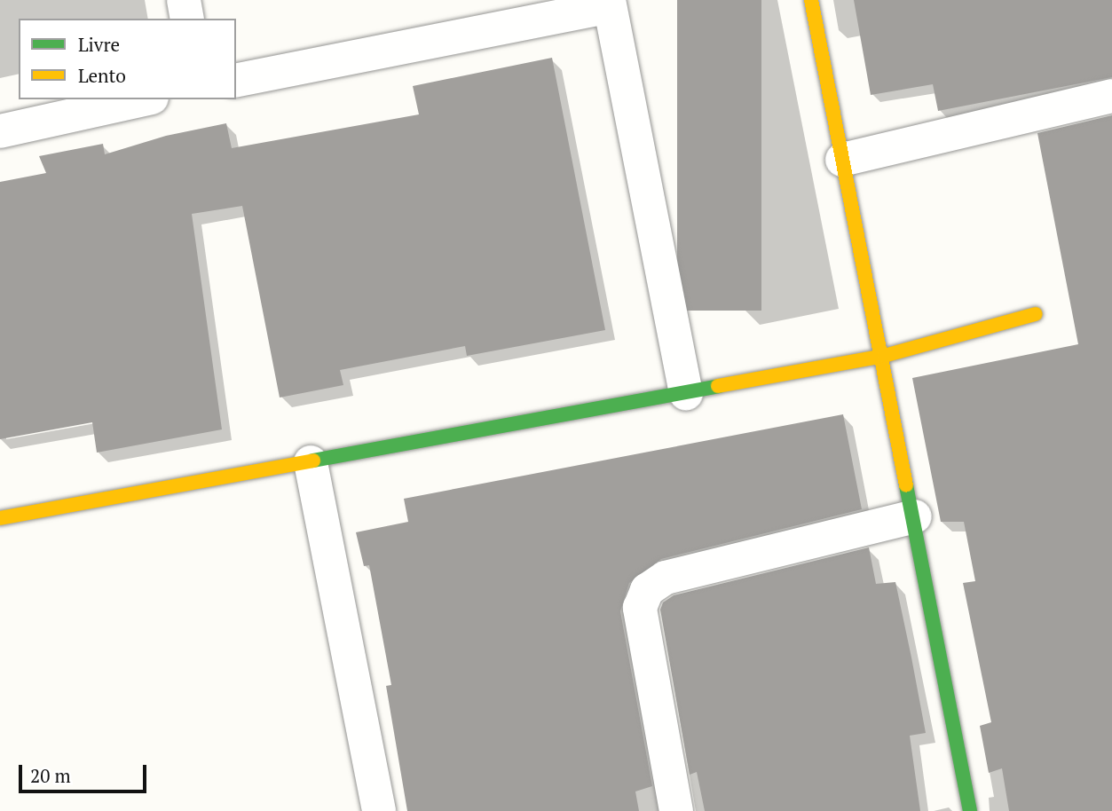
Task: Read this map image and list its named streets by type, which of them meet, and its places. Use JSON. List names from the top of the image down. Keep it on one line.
{"legend":["Livre","Lento"],"scale_bar":"20 m"}
